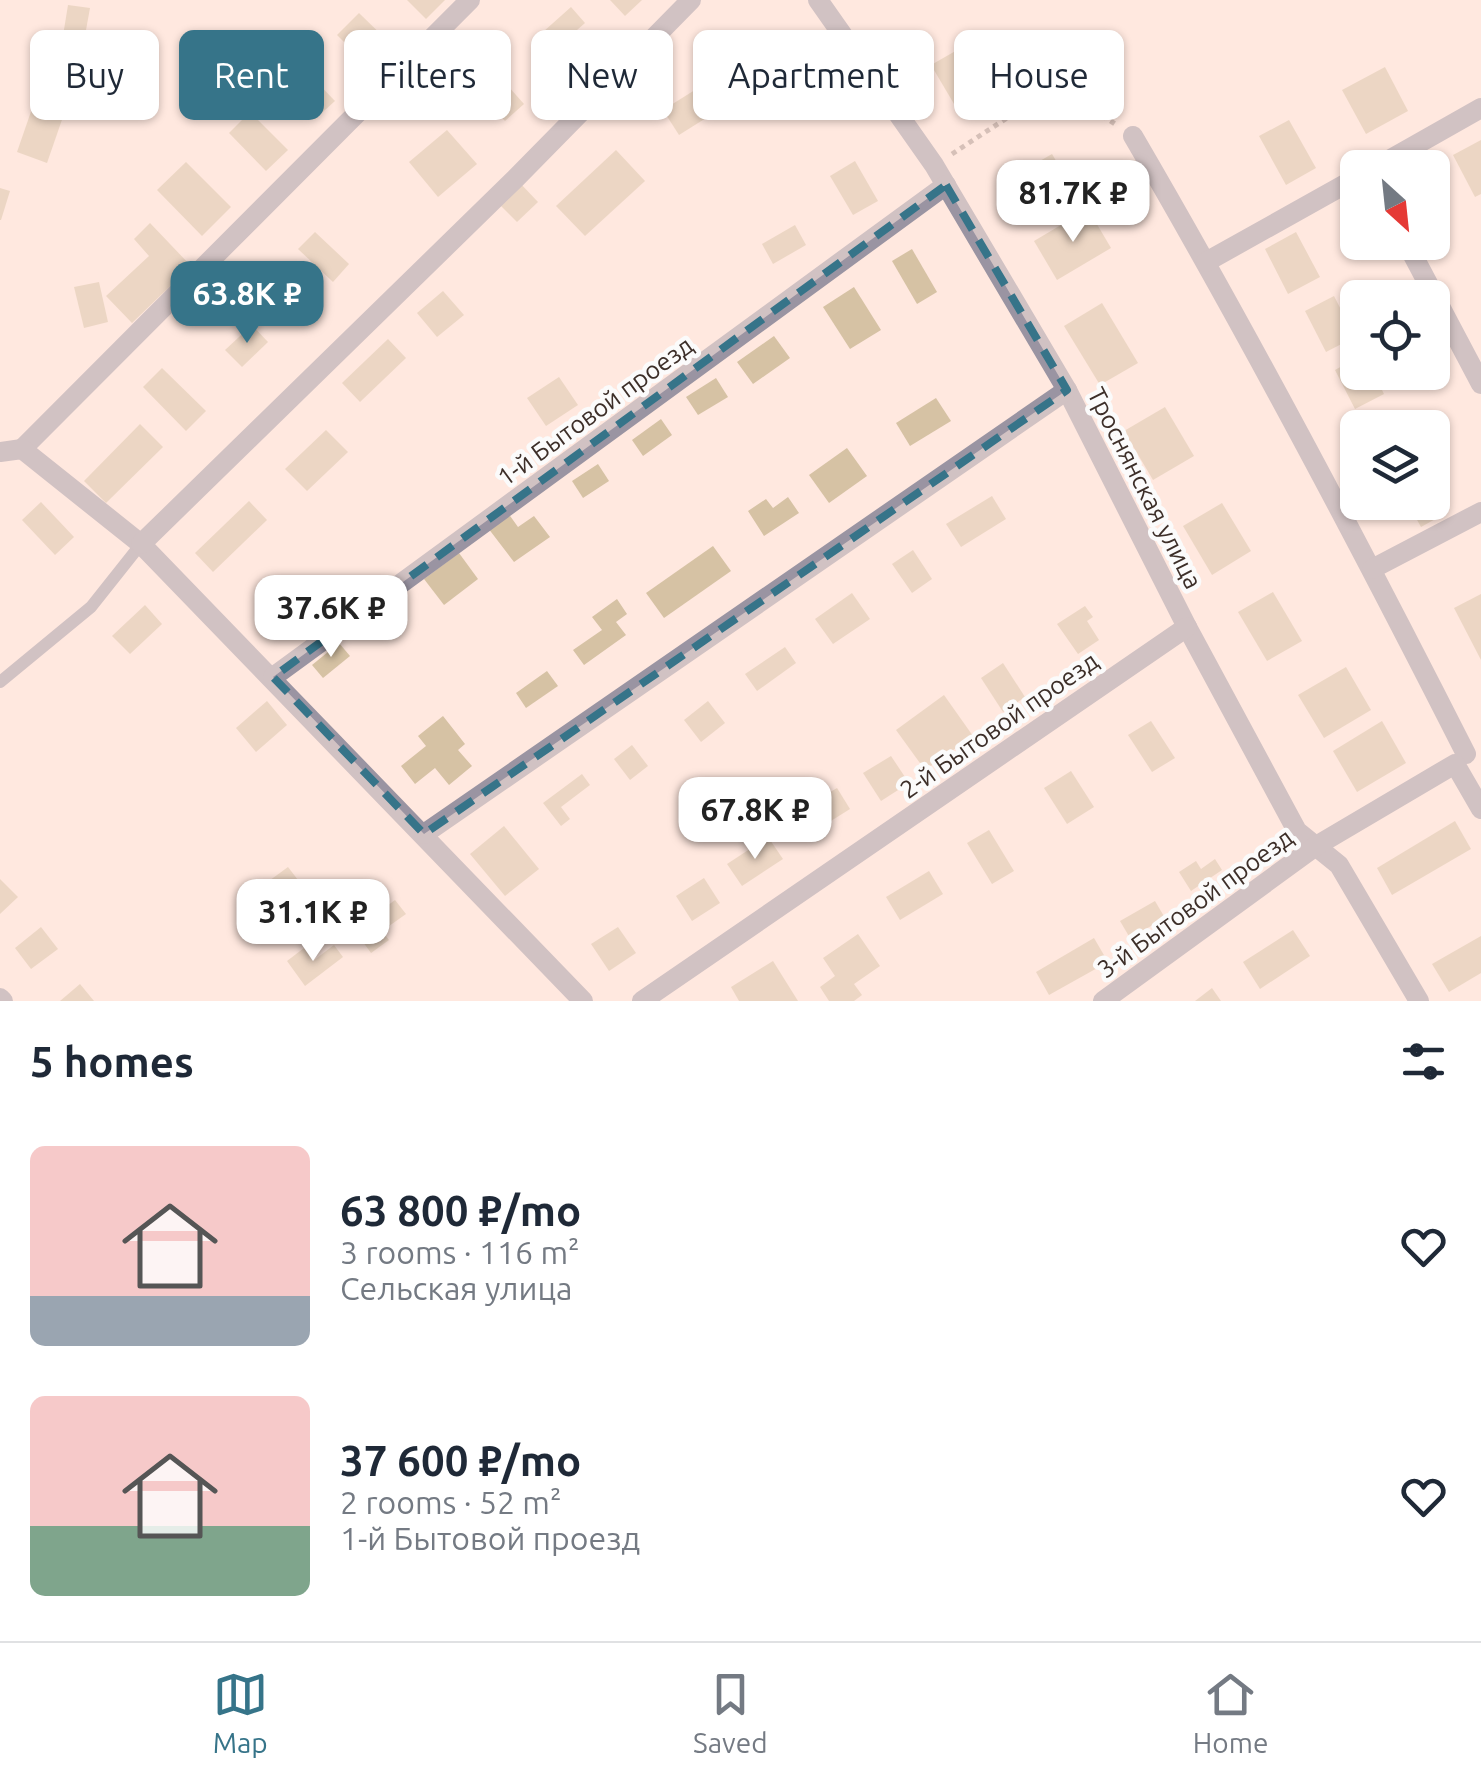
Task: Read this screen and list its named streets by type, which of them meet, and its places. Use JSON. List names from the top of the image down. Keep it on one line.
{"streets":{"street":["1-й Бытовой проезд","Троснянская улица","2-й Бытовой проезд","3-й Бытовой проезд"]},"crossings":[["1-й Бытовой проезд","Троснянская улица"],["Троснянская улица","2-й Бытовой проезд"],["Троснянская улица","3-й Бытовой проезд"]],"north":"bottom right","page":{"chip":["Buy","Rent","Filters","New","Apartment","House"],"price":["81.7K ₽","63.8K ₽","37.6K ₽","67.8K ₽","31.1K ₽"],"heading":"5 homes","list":[{"name":"63 800 ₽/mo","note":"3 rooms · 116 m² · Сельская улица"},{"name":"37 600 ₽/mo","note":"2 rooms · 52 m² · 1-й Бытовой проезд"}],"tabs":["Map","Saved","Home"]}}
